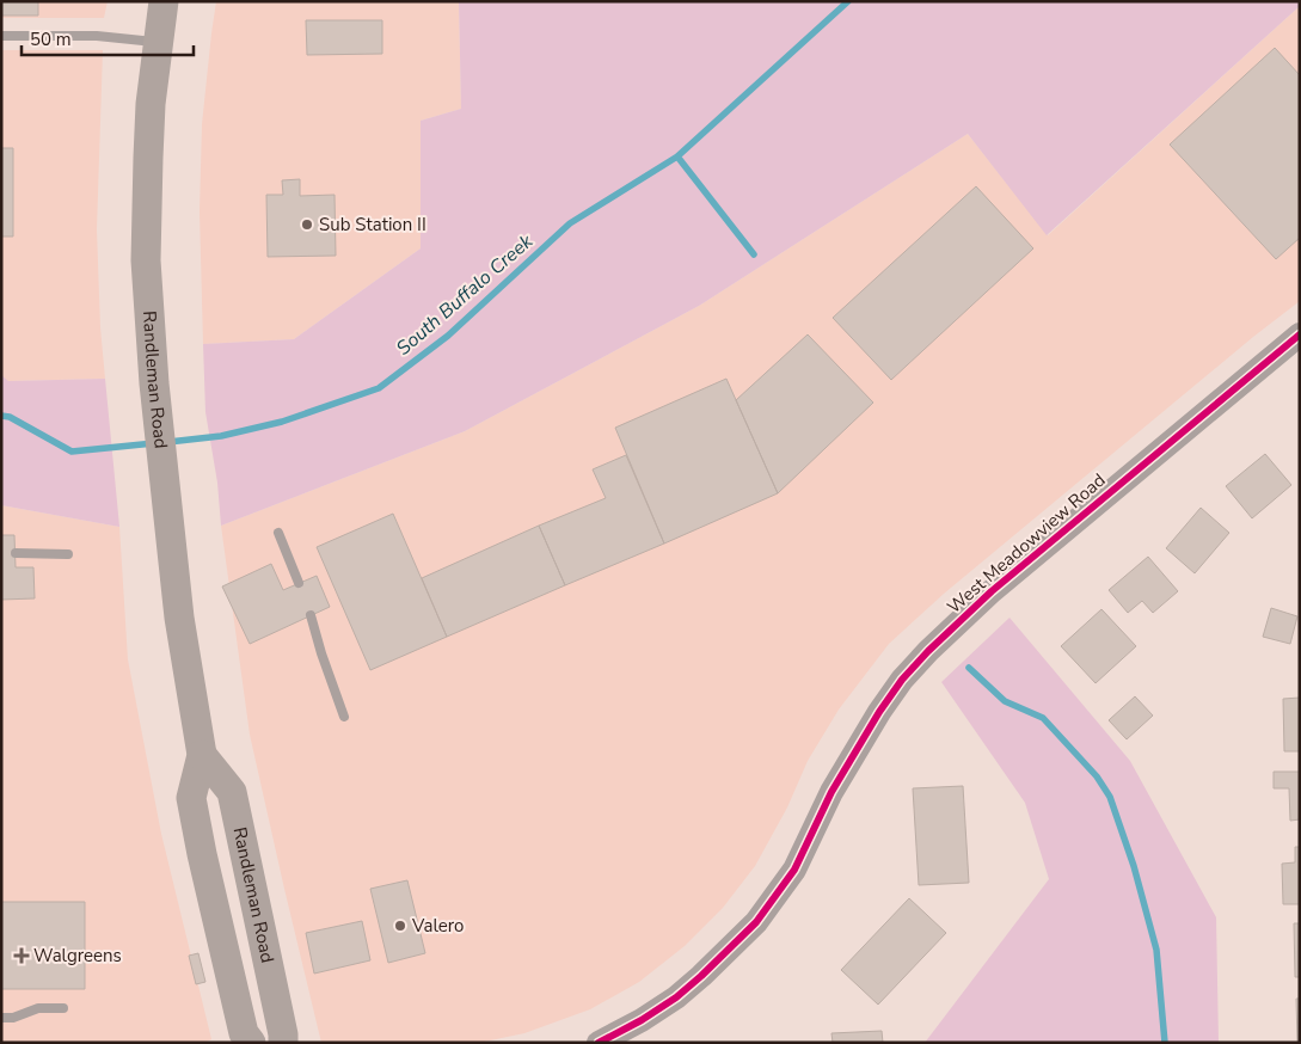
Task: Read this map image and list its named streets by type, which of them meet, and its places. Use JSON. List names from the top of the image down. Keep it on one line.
{"streets":{"main road":["Randleman Road"],"street":["West Meadowview Road"]},"water":["South Buffalo Creek"],"places":{"other":["Sub Station II","Valero"],"health":["Walgreens"]},"scale_bar":"50 m"}
